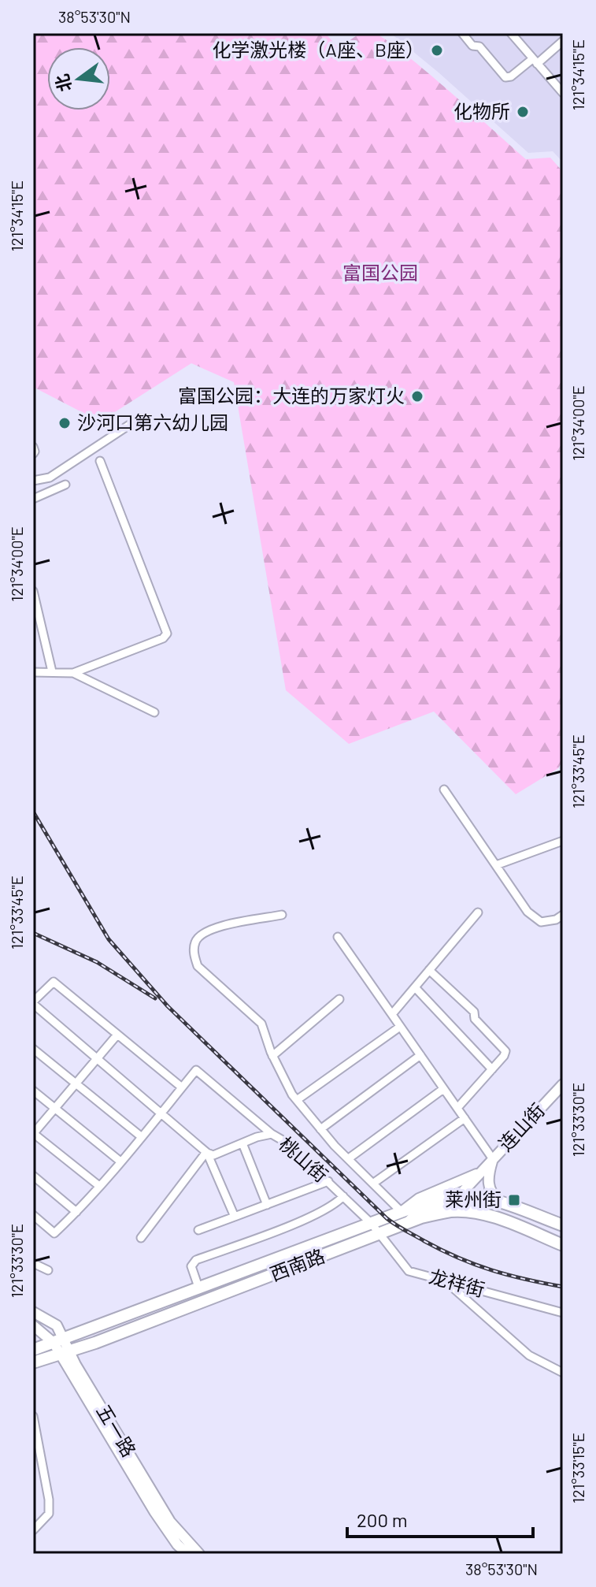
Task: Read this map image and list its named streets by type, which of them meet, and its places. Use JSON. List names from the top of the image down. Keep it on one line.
{"streets":{"main road":["连山街","西南路","五一路"],"street":["桃山街","龙祥街"]},"crossings":[["连山街","西南路"],["桃山街","西南路"],["桃山街","龙祥街"],["西南路","龙祥街"],["西南路","五一路"]],"parks":["富国公园"],"places":{"other":["化学激光楼（A座、B座）","化物所","富国公园：大连的万家灯火","沙河口第六幼儿园"],"transit":["莱州街"]},"scale_bar":"200 m","north":"left","coordinates":["38°53'30\"N","121°34'15\"E","121°34'00\"E","121°33'45\"E","121°33'30\"E","121°33'15\"E"]}
